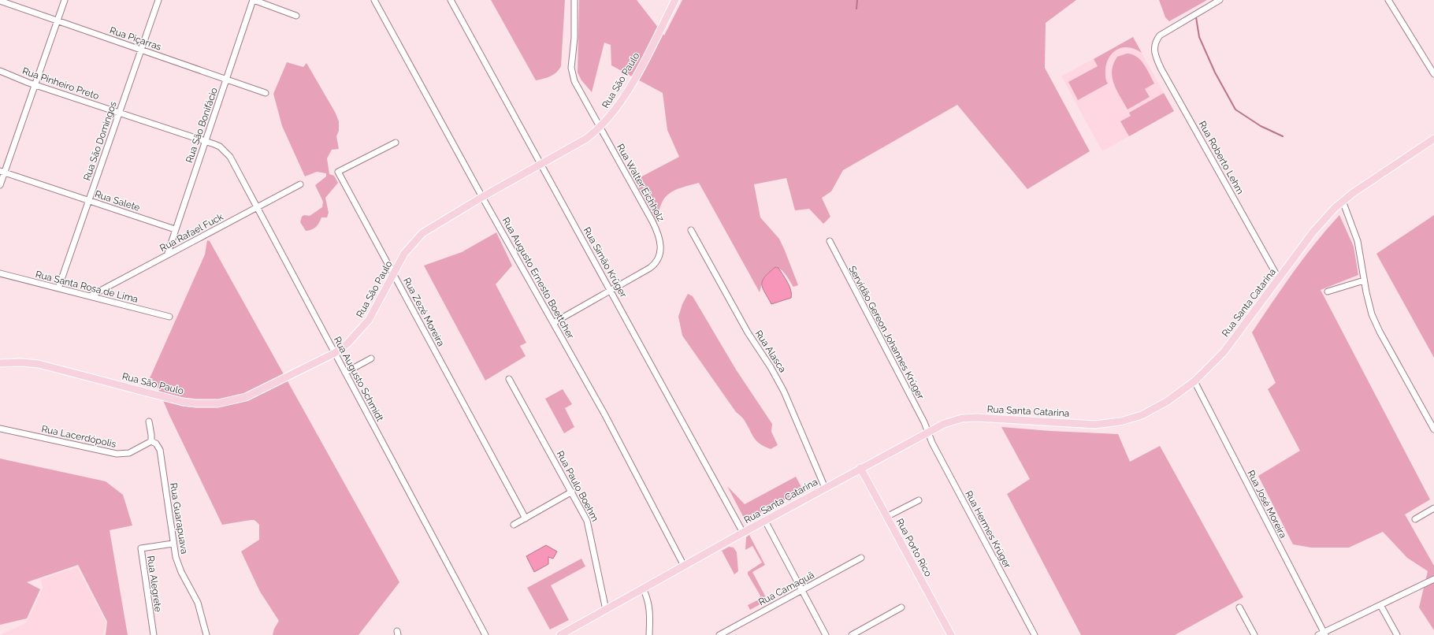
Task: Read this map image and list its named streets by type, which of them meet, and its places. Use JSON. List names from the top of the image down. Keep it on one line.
{"streets":{"main road":["Rua São Paulo","Rua Santa Catarina","Rua Porto Rico"],"street":["Rua Piçarras","Rua Pinheiro Preto","Rua São Bonifácio","Rua São Domingos","Rua Roberto Lehm","Rua Walter Eichholz","Rua Salete","Rua Rafael Fuck","Rua Simão Krüger","Rua Augusto Ernesto Boettcher","Rua Santa Rosa de Lima","Rua Zezé Moreira","Servidão Gereon Johannes Krüger","Rua Alasca","Rua Augusto Schmidt","Rua Lacerdópolis","Rua Paulo Boehm","Rua José Moreira","Rua Guarapuava","Rua Hermes Krüger","Rua Alegrete","Rua Camaquã"]},"crossings":[["Rua Piçarras","Rua São Bonifácio"],["Rua Piçarras","Rua São Domingos"],["Rua São Paulo","Rua Walter Eichholz"],["Rua São Paulo","Rua Simão Krüger"],["Rua São Paulo","Rua Augusto Ernesto Boettcher"],["Rua São Paulo","Rua Zezé Moreira"],["Rua São Paulo","Rua Augusto Schmidt"],["Rua Pinheiro Preto","Rua São Bonifácio"],["Rua Pinheiro Preto","Rua São Domingos"],["Rua Pinheiro Preto","Rua Augusto Schmidt"],["Rua São Bonifácio","Rua Salete"],["Rua São Bonifácio","Rua Rafael Fuck"],["Rua São Bonifácio","Rua Augusto Schmidt"],["Rua São Domingos","Rua Salete"],["Rua São Domingos","Rua Santa Rosa de Lima"],["Rua Roberto Lehm","Rua Santa Catarina"],["Rua Walter Eichholz","Rua Simão Krüger"],["Rua Walter Eichholz","Rua Augusto Ernesto Boettcher"],["Rua Rafael Fuck","Rua Santa Rosa de Lima"],["Rua Rafael Fuck","Rua Augusto Schmidt"],["Rua Simão Krüger","Rua Santa Catarina"],["Rua Augusto Ernesto Boettcher","Rua Santa Catarina"],["Rua Santa Catarina","Servidão Gereon Johannes Krüger"],["Rua Santa Catarina","Rua Alasca"],["Rua Santa Catarina","Rua Paulo Boehm"],["Rua Santa Catarina","Rua José Moreira"],["Rua Santa Catarina","Rua Hermes Krüger"],["Rua Santa Catarina","Rua Porto Rico"],["Servidão Gereon Johannes Krüger","Rua Hermes Krüger"],["Rua Lacerdópolis","Rua Guarapuava"],["Rua Guarapuava","Rua Alegrete"]]}
